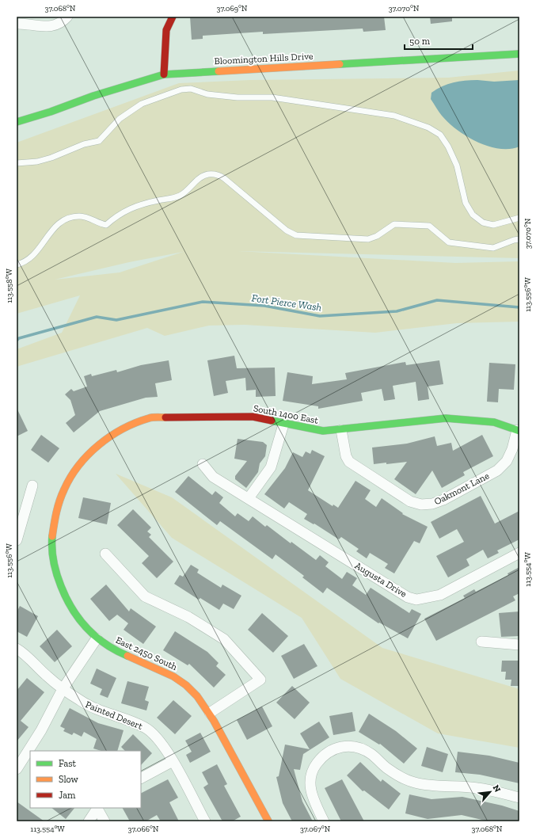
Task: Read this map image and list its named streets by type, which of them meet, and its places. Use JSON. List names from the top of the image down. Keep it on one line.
{"streets":{"street":["Bloomington Hills Drive","South 1400 East","Oakmont Lane","Augusta Drive","East 2450 South","Painted Desert"]},"crossings":[["South 1400 East","Oakmont Lane"],["South 1400 East","East 2450 South"]],"water":["Fort Pierce Wash"],"legend":["Fast","Slow","Jam"],"scale_bar":"50 m","north":"top right","coordinates":["37.068°N","37.069°N","37.070°N","113.558°W","113.556°W","113.554°W","37.066°N","37.067°N"]}
